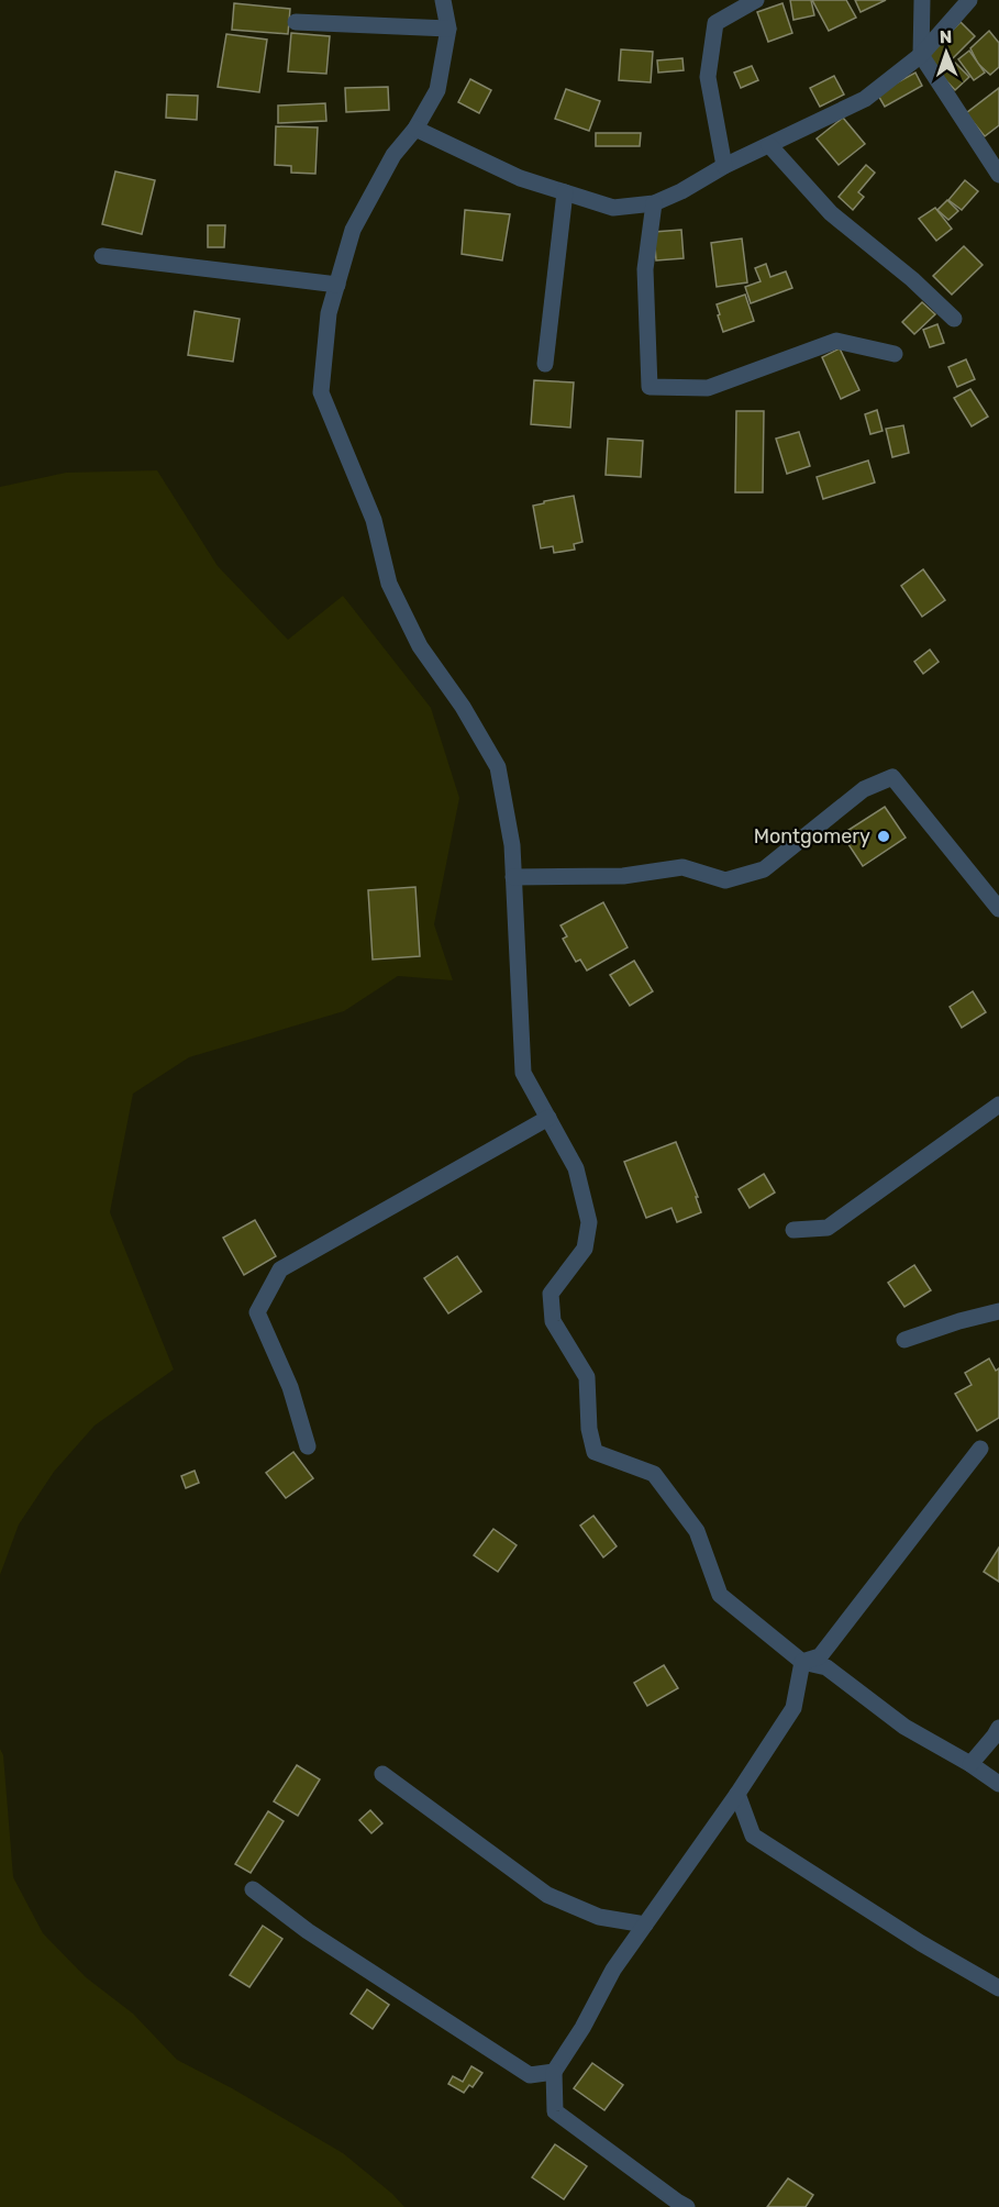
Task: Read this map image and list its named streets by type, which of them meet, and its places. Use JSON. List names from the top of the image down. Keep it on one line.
{"places":["Montgomery"],"north":"top"}
